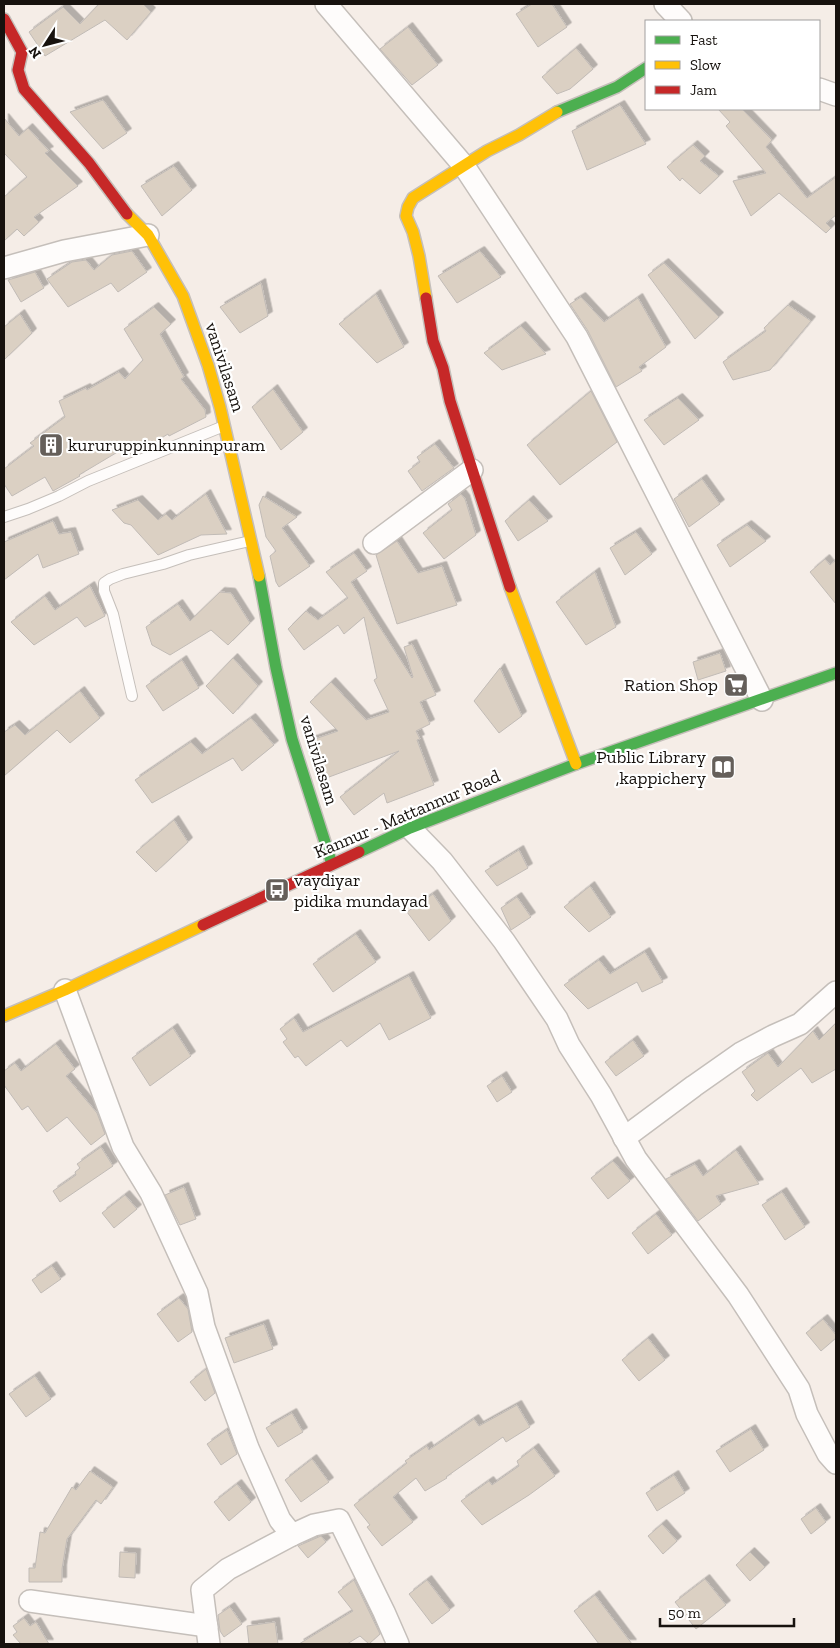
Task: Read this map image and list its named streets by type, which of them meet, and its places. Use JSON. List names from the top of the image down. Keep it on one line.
{"streets":{"street":["vanivilasam","Kannur - Mattannur Road"]},"crossings":[["vanivilasam","Kannur - Mattannur Road"]],"places":{"building":["kururuppinkunninpuram"],"supermarket":["Ration Shop"],"library":["Public Library ,kappichery"],"bus stop":["vaydiyar pidika mundayad"]},"legend":["Fast","Slow","Jam"],"scale_bar":"50 m","north":"bottom left"}
